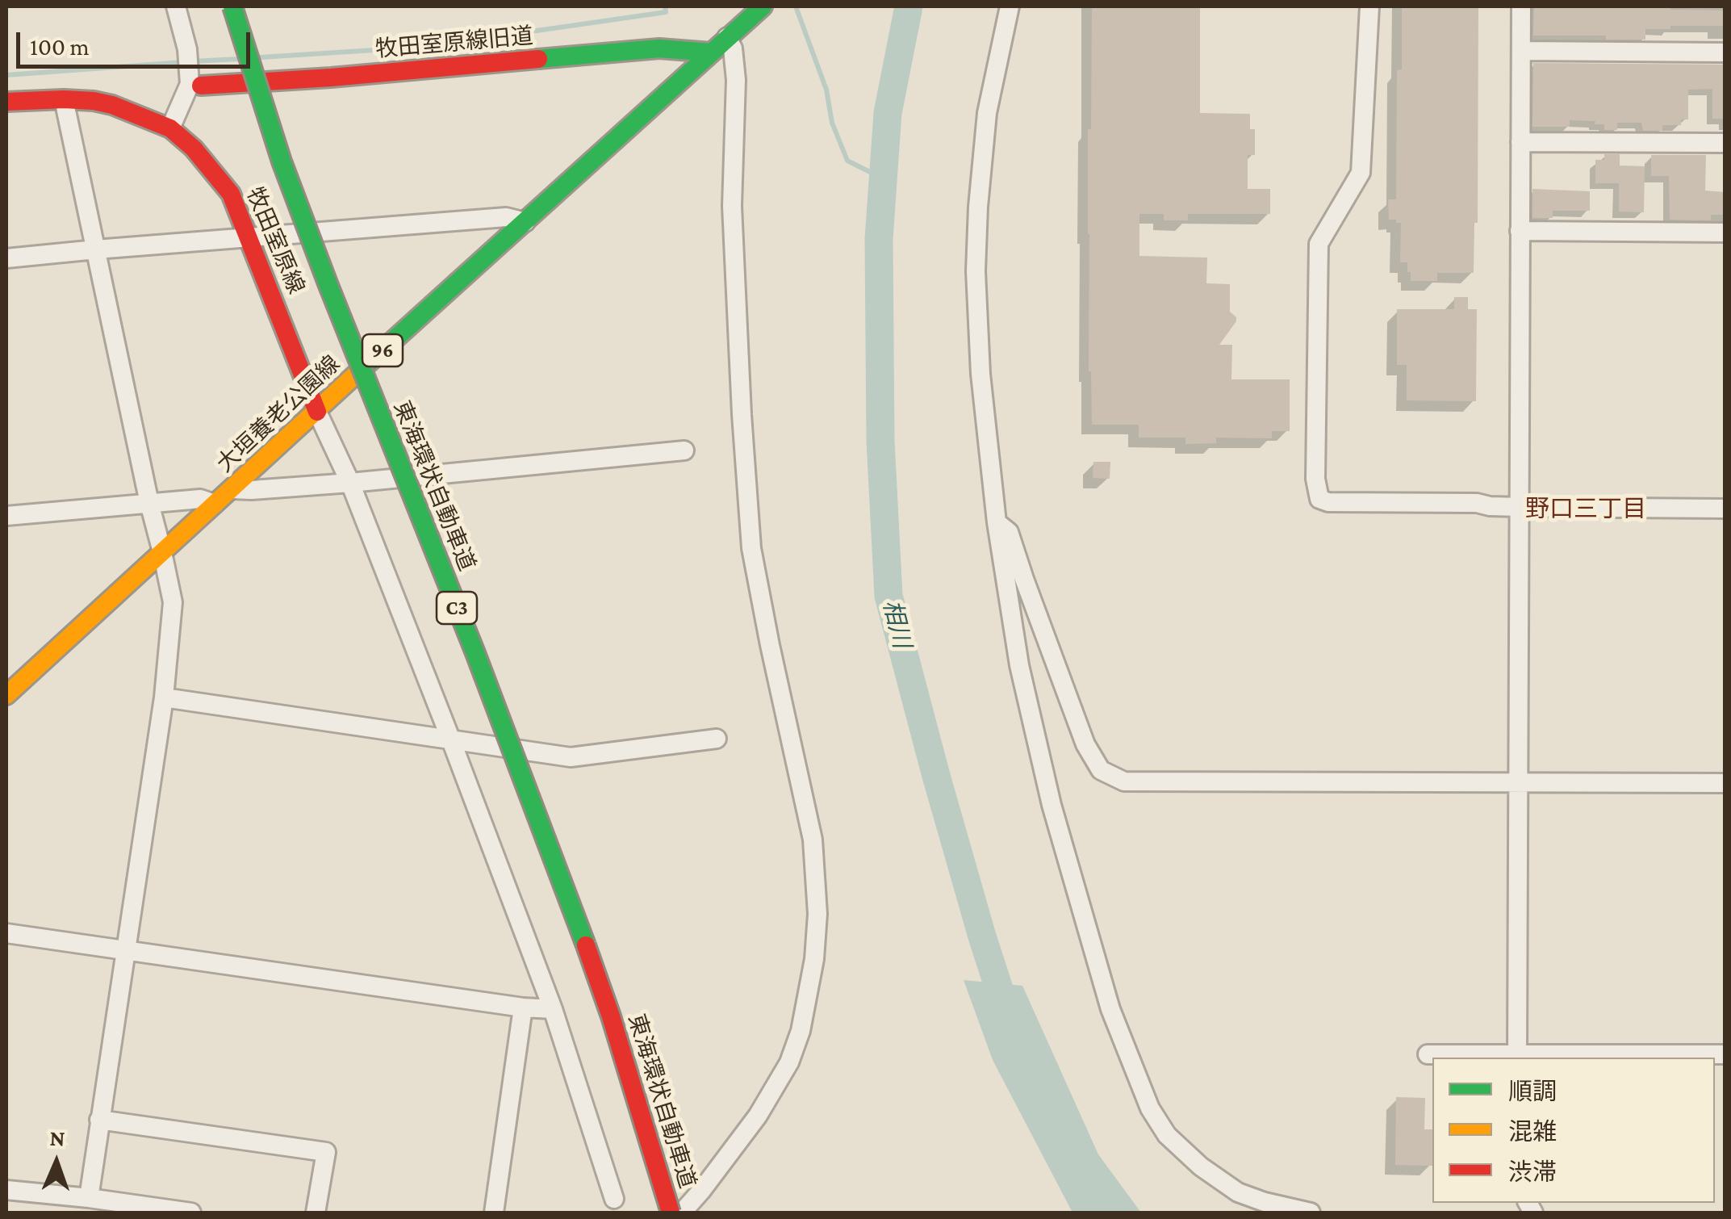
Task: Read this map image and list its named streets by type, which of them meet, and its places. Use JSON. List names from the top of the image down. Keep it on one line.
{"streets":{"main road":["牧田室原線旧道","牧田室原線","96","大垣養老公園線","東海環状自動車道","C3"]},"crossings":[["牧田室原線旧道","大垣養老公園線"],["牧田室原線","大垣養老公園線"]],"districts":["野口三丁目"],"water":["相川"],"legend":["順調","混雑","渋滞"],"scale_bar":"100 m","north":"top"}
